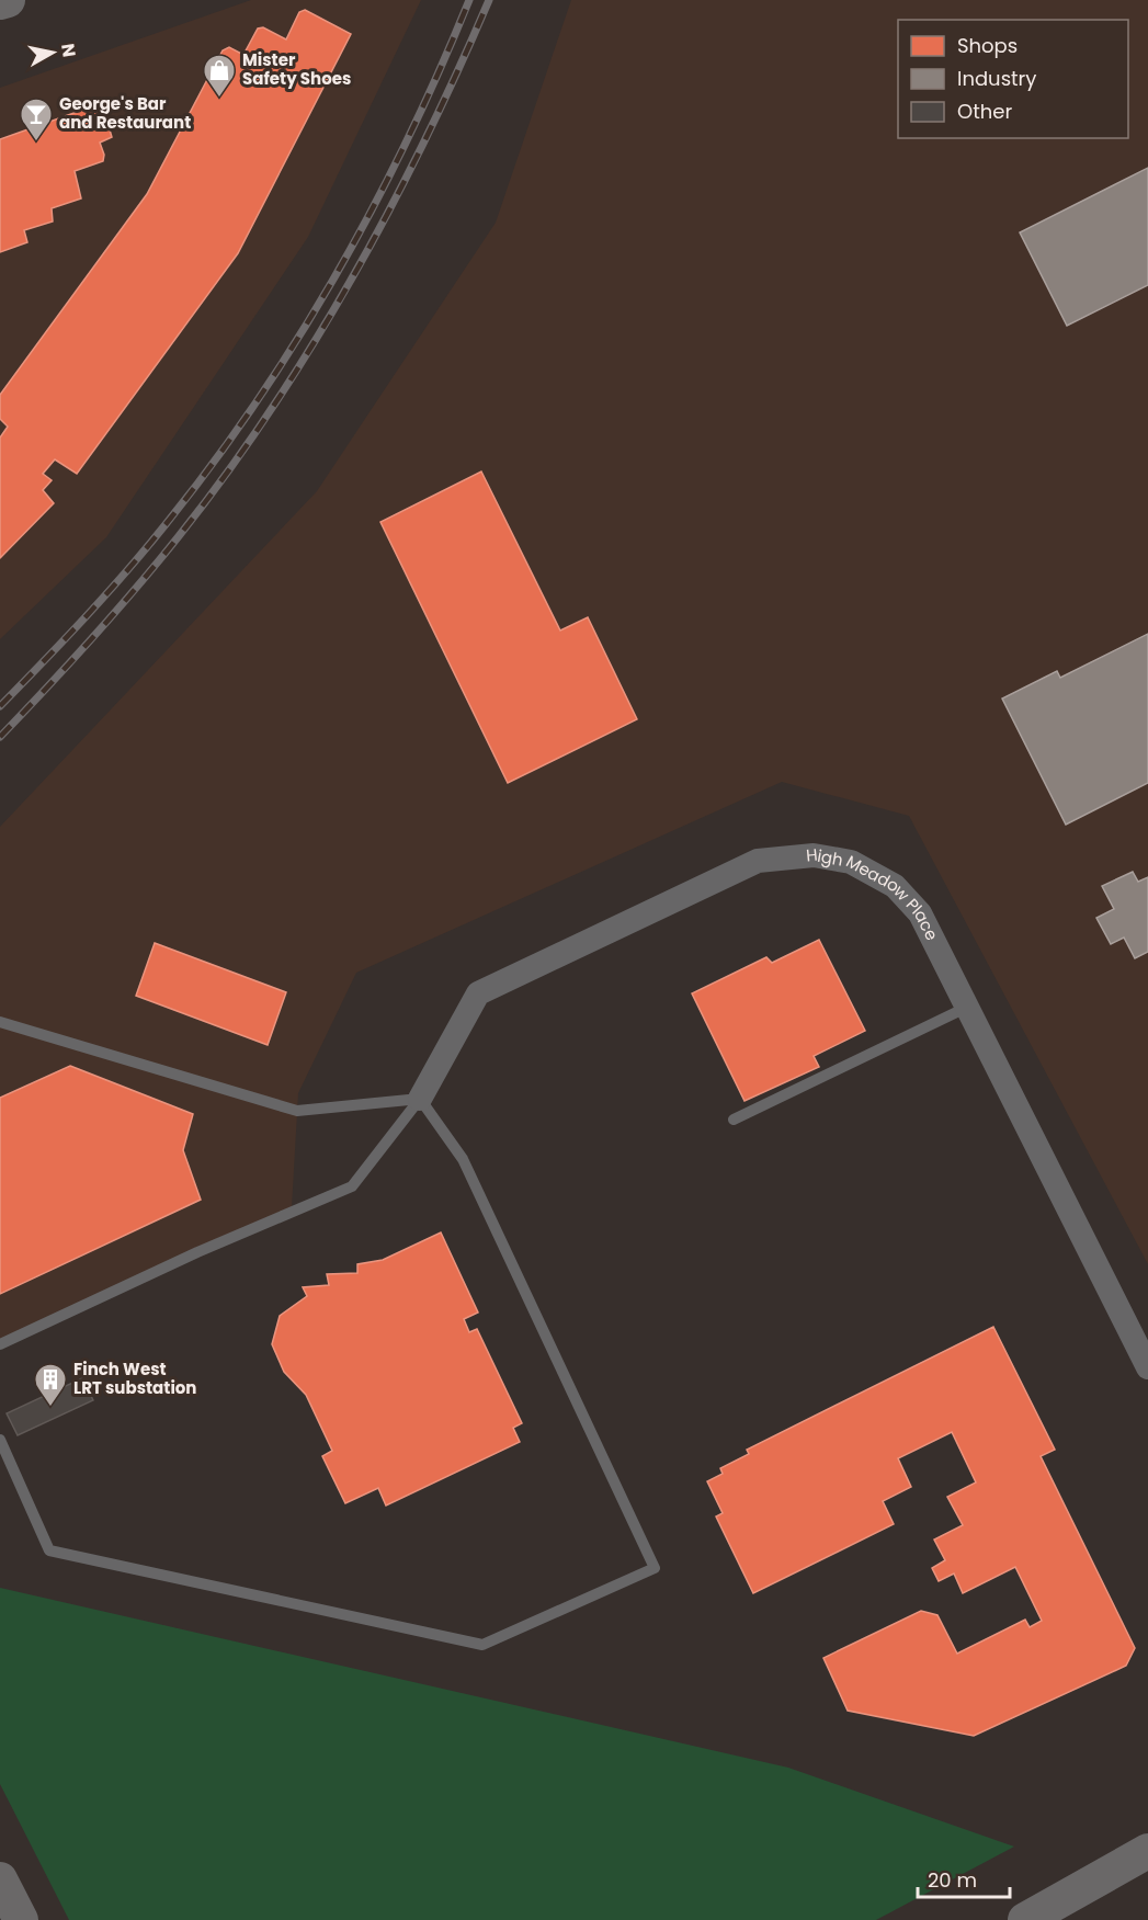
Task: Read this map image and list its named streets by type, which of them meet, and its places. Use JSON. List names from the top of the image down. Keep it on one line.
{"streets":{"street":["High Meadow Place"]},"places":{"shop":["Mister Safety Shoes"],"bar":["George's Bar and Restaurant"],"building":["Finch West LRT substation"]},"legend":["Shops","Industry","Other"],"scale_bar":"20 m","north":"right"}
